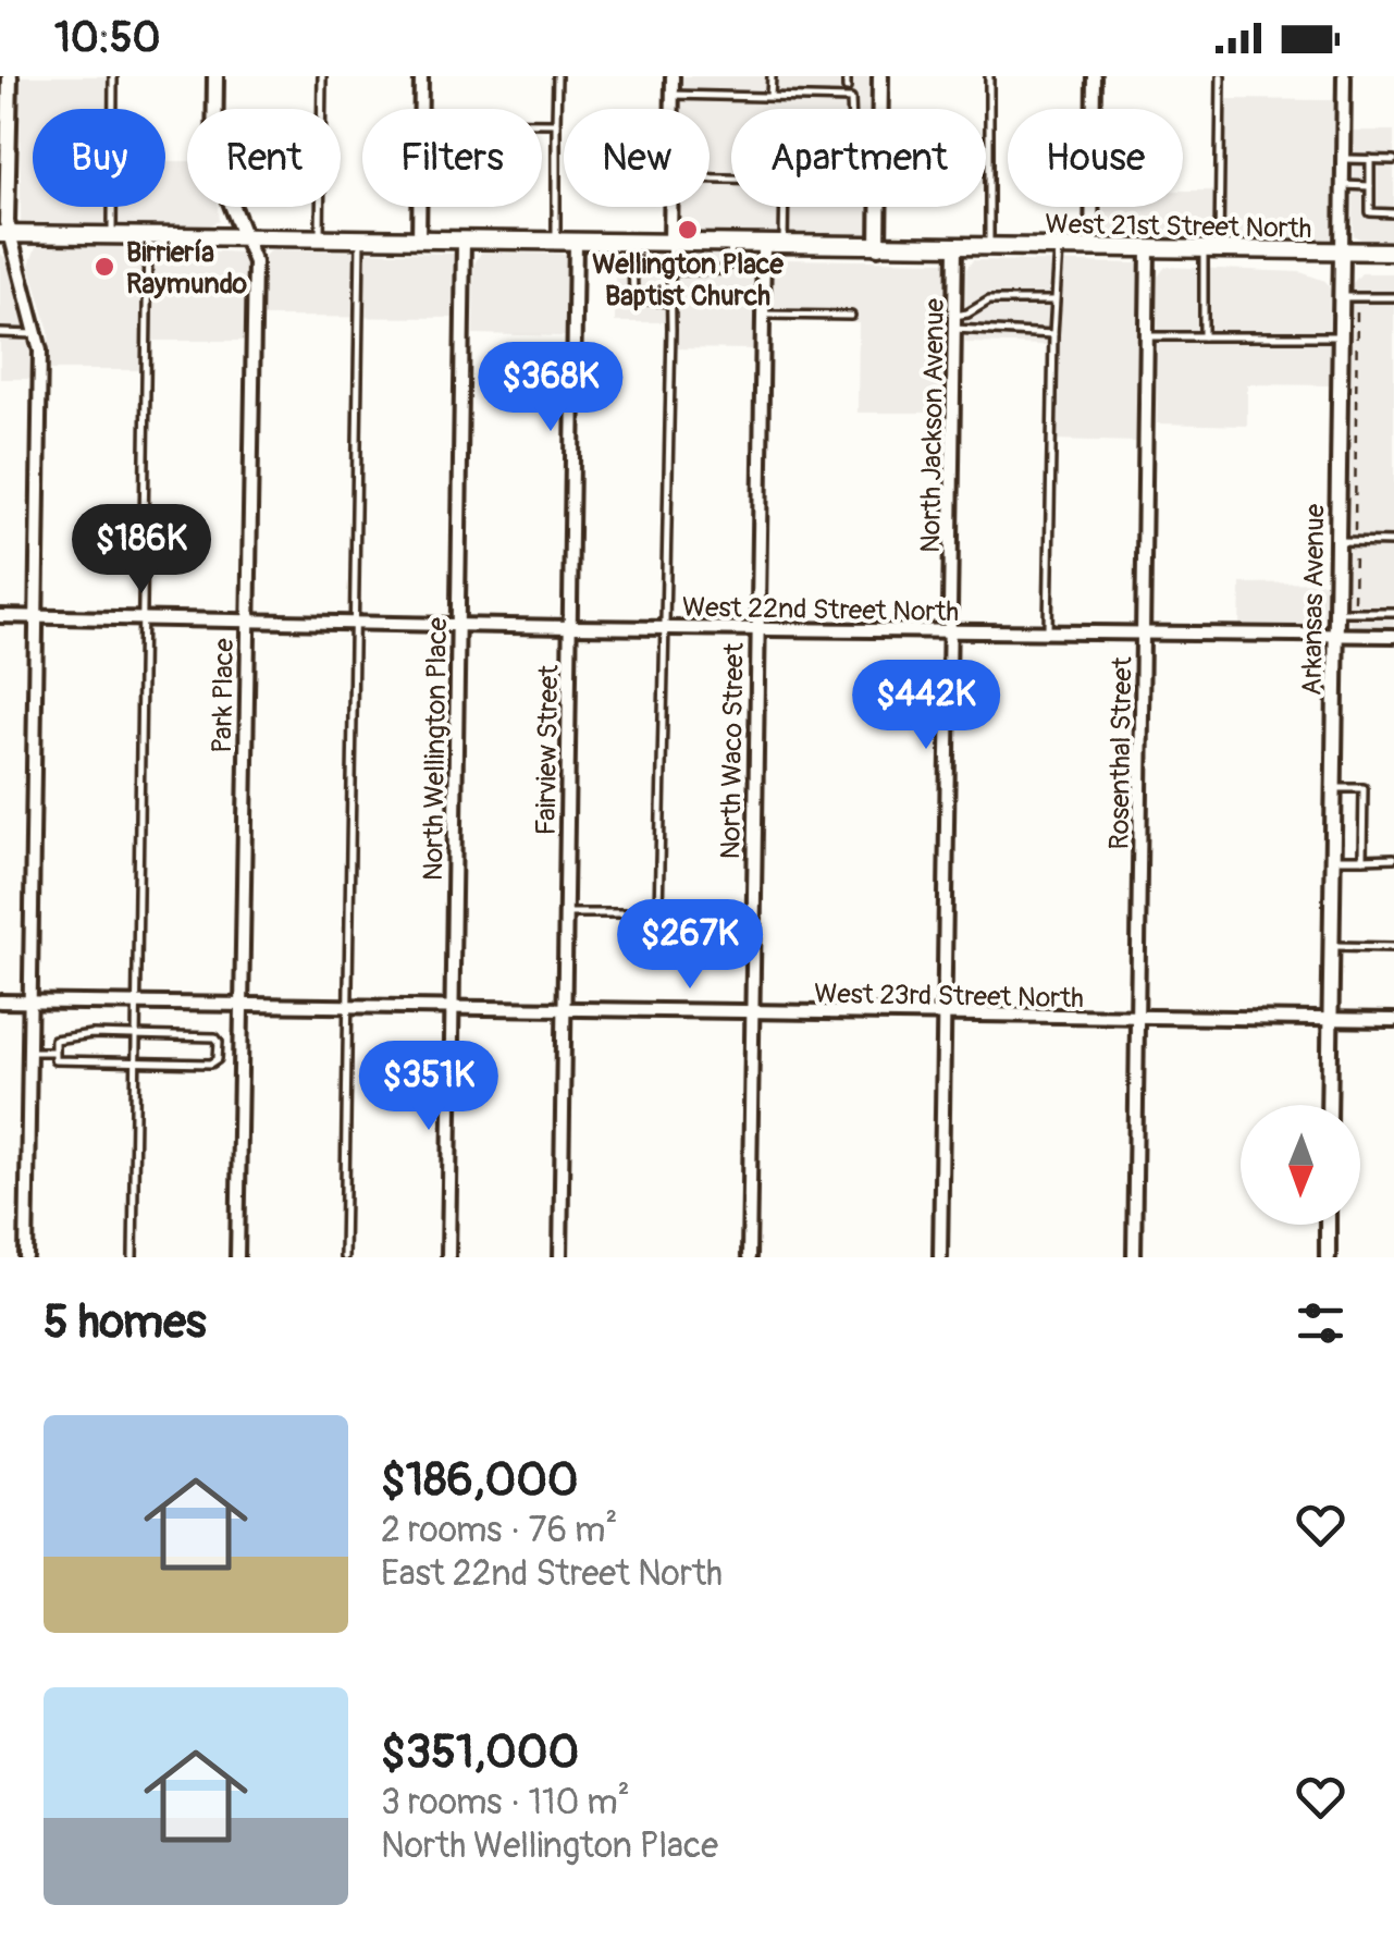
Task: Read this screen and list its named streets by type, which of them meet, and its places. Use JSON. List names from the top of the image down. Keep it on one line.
{"streets":{"main road":["West 21st Street North"],"street":["North Jackson Avenue","Arkansas Avenue","West 22nd Street North","Park Place","North Wellington Place","Fairview Street","North Waco Street","Rosenthal Street","West 23rd Street North"]},"crossings":[["West 21st Street North","North Jackson Avenue"],["West 21st Street North","Arkansas Avenue"],["West 21st Street North","Park Place"],["West 21st Street North","North Wellington Place"],["West 21st Street North","Fairview Street"],["West 21st Street North","North Waco Street"],["West 21st Street North","Rosenthal Street"],["North Jackson Avenue","West 22nd Street North"],["North Jackson Avenue","West 23rd Street North"],["Arkansas Avenue","West 22nd Street North"],["Arkansas Avenue","West 23rd Street North"],["West 22nd Street North","Park Place"],["West 22nd Street North","North Wellington Place"],["West 22nd Street North","Fairview Street"],["West 22nd Street North","North Waco Street"],["West 22nd Street North","Rosenthal Street"],["Park Place","West 23rd Street North"],["North Wellington Place","West 23rd Street North"],["Fairview Street","West 23rd Street North"],["North Waco Street","West 23rd Street North"],["Rosenthal Street","West 23rd Street North"]],"places":["Wellington Place Baptist Church","Birriería Raymundo"],"north":"bottom","page":{"status":"10:50","chip":["Buy","Rent","Filters","New","Apartment","House"],"price":["$368K","$186K","$442K","$267K","$351K"],"heading":"5 homes","list":[{"name":"$186,000","note":"2 rooms · 76 m² · East 22nd Street North"},{"name":"$351,000","note":"3 rooms · 110 m² · North Wellington Place"}]}}
